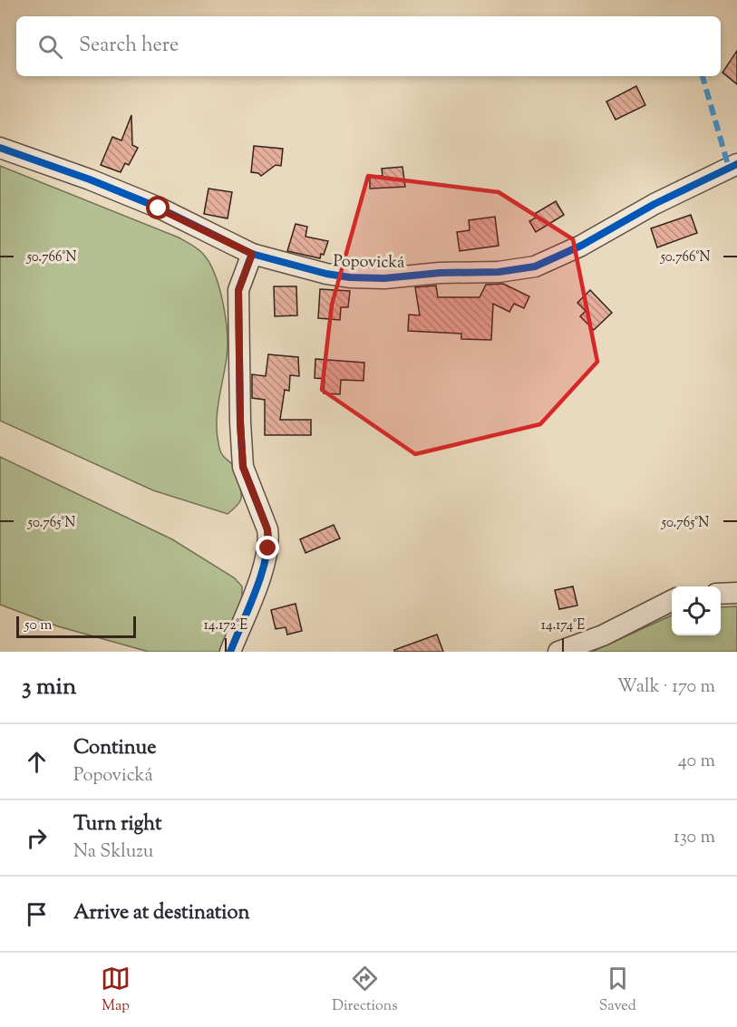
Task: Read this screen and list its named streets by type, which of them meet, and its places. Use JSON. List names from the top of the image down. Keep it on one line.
{"streets":{"street":["Popovická"]},"scale_bar":"50 m","page":{"search":"Search here","scale":"50 m","heading":["3 min","Walk · 170 m"],"list":[["Continue","Popovická","40 m"],["Turn right","Na Skluzu","130 m"],"Arrive at destination"],"nav":["Map","Directions","Saved"]},"coordinates":["50.766°N","50.765°N","14.172°E","14.174°E"]}
